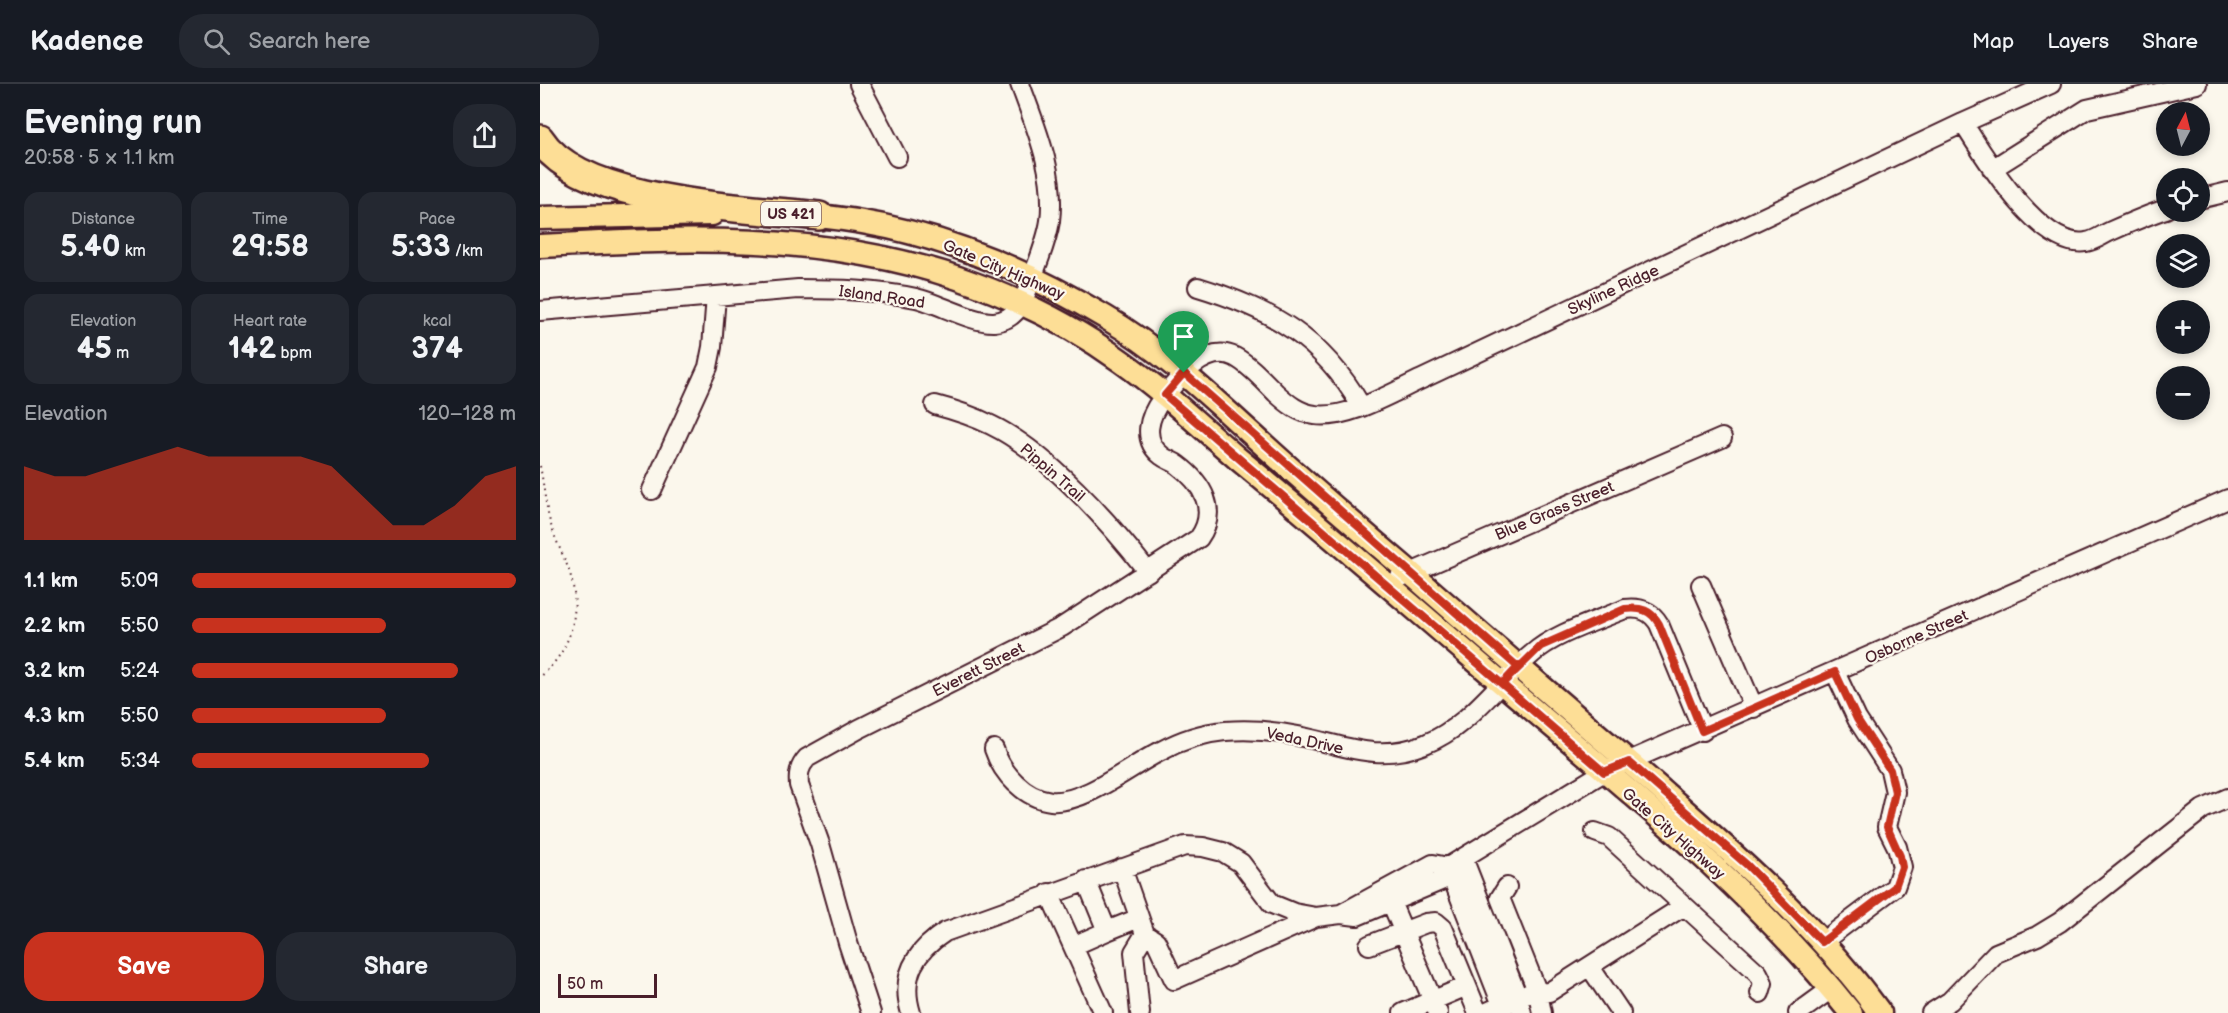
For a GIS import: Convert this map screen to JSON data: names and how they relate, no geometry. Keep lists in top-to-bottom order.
{
  "streets": {
    "main road": ["US 421", "Gate City Highway"],
    "street": [
      "Skyline Ridge",
      "Island Road",
      "Pippin Trail",
      "Blue Grass Street",
      "Osborne Street",
      "Everett Street",
      "Veda Drive"
    ]
  },
  "crossings": [
    ["Gate City Highway", "Skyline Ridge"],
    ["Gate City Highway", "Island Road"],
    ["Gate City Highway", "Blue Grass Street"],
    ["Gate City Highway", "Osborne Street"],
    ["Gate City Highway", "Everett Street"],
    ["Gate City Highway", "Veda Drive"],
    ["Skyline Ridge", "Everett Street"],
    ["Pippin Trail", "Everett Street"],
    ["Osborne Street", "Veda Drive"]
  ],
  "scale_bar": "50 m",
  "north": "top",
  "page": {
    "header": "Kadence",
    "search": "Search here",
    "nav": ["Map", "Layers", "Share"],
    "heading": ["Evening run", "20:58 · 5 × 1.1 km"],
    "map_buttons": ["+", "−"],
    "stats": [
      ["Distance", "5.40 km"],
      ["Time", "29:58"],
      ["Pace", "5:33 /km"],
      ["Elevation", "45 m"],
      ["Heart rate", "142 bpm"],
      ["kcal", "374"]
    ],
    "chart": ["Elevation", "120–128 m"],
    "list": [
      {
        "name": "1.1 km",
        "note": "5:09"
      },
      {
        "name": "2.2 km",
        "note": "5:50"
      },
      {
        "name": "3.2 km",
        "note": "5:24"
      },
      {
        "name": "4.3 km",
        "note": "5:50"
      },
      {
        "name": "5.4 km",
        "note": "5:34"
      }
    ],
    "buttons": ["Save", "Share"],
    "scale": "50 m"
  }
}
